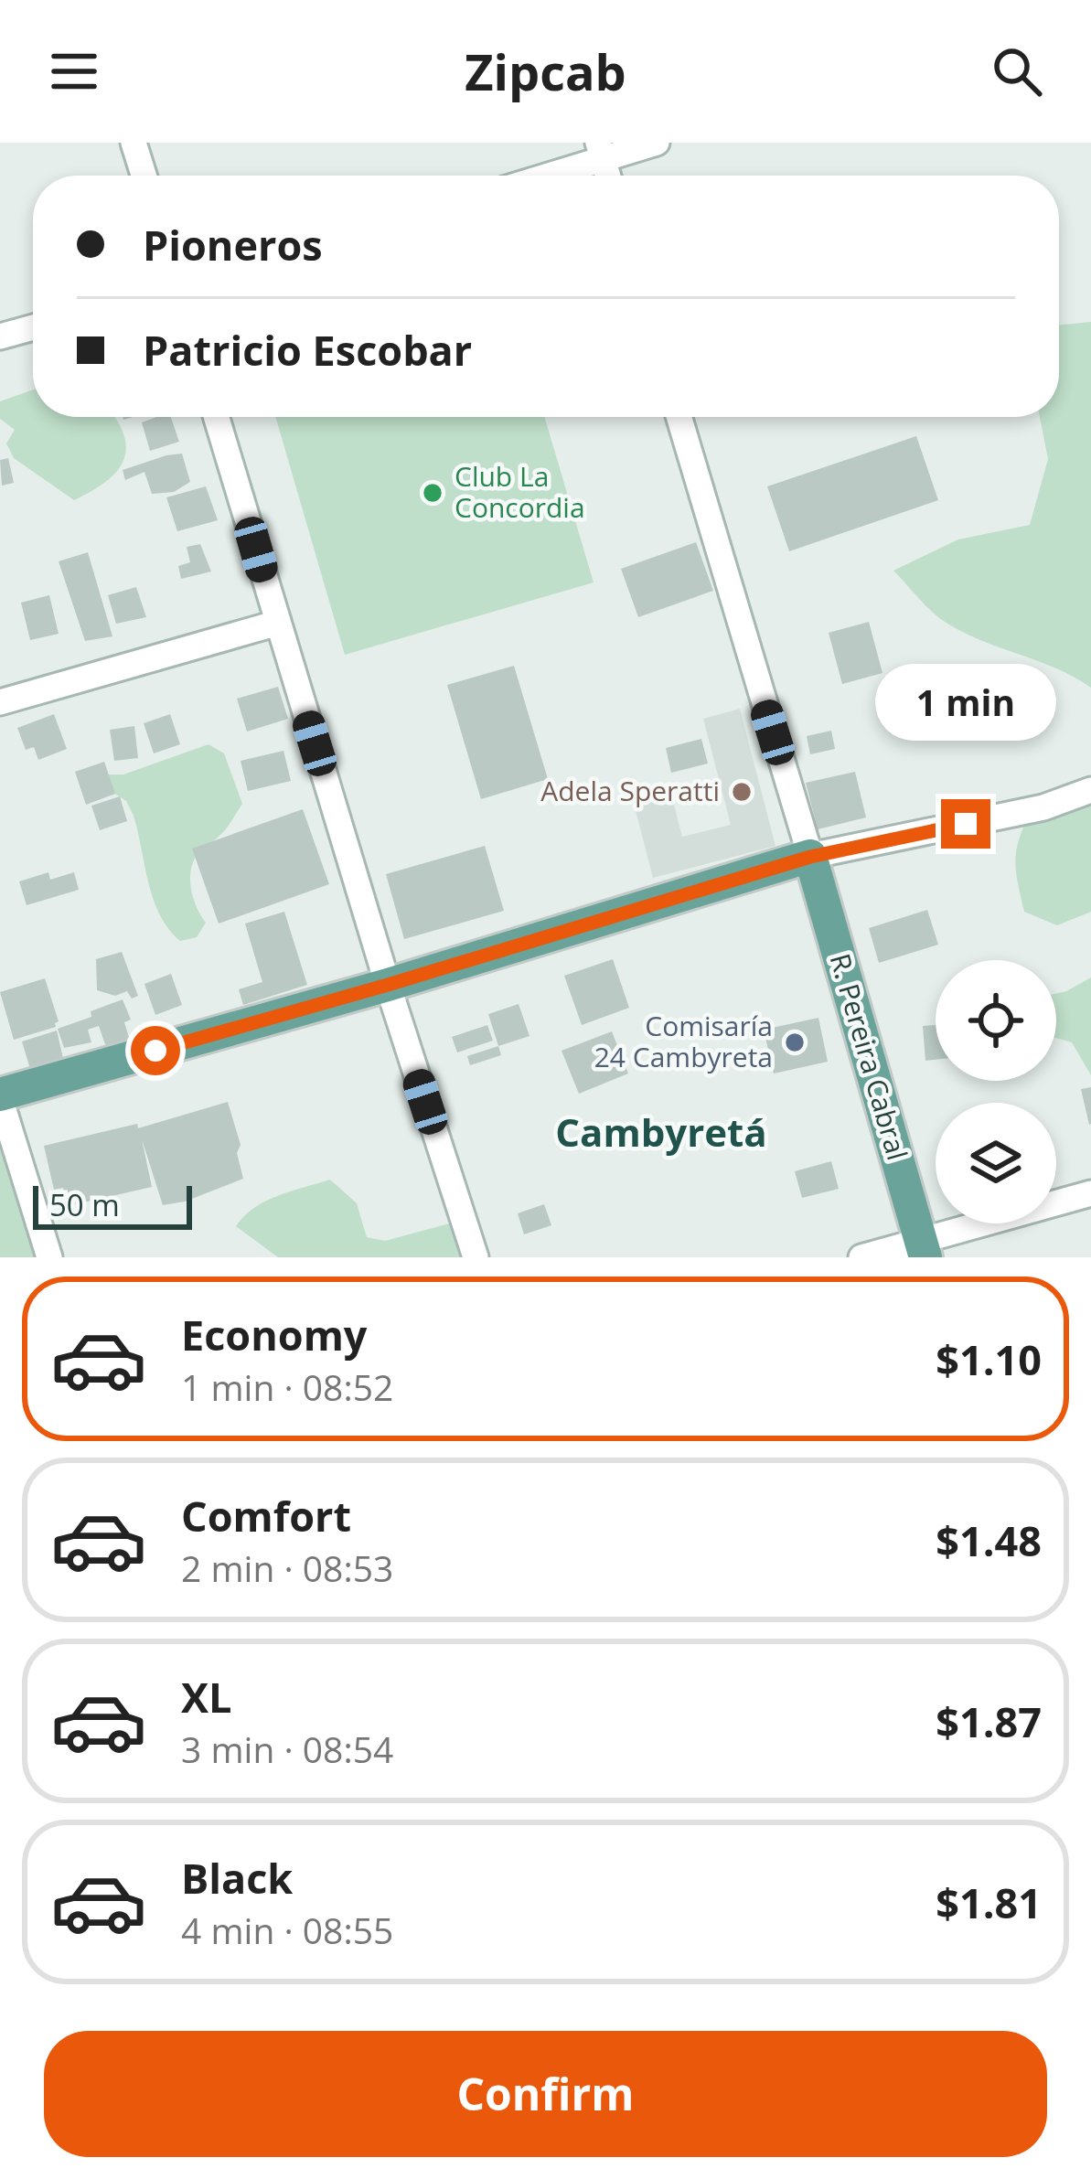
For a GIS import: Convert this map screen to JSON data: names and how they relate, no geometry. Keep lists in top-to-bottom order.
{
  "streets": {
    "main road": ["R. Pereira Cabral"]
  },
  "districts": ["Cambyretá"],
  "places": ["Club La Concordia", "Adela Speratti", "Comisaría 24 Cambyreta"],
  "scale_bar": "50 m",
  "page": {
    "header": "Zipcab",
    "banner": ["Pioneros", "Patricio Escobar"],
    "bubble": "1 min",
    "scale": "50 m",
    "list": [
      {
        "name": "Economy",
        "note": "1 min · 08:52",
        "value": "$1.10"
      },
      {
        "name": "Comfort",
        "note": "2 min · 08:53",
        "value": "$1.48"
      },
      {
        "name": "XL",
        "note": "3 min · 08:54",
        "value": "$1.87"
      },
      {
        "name": "Black",
        "note": "4 min · 08:55",
        "value": "$1.81"
      }
    ],
    "buttons": "Confirm"
  }
}
